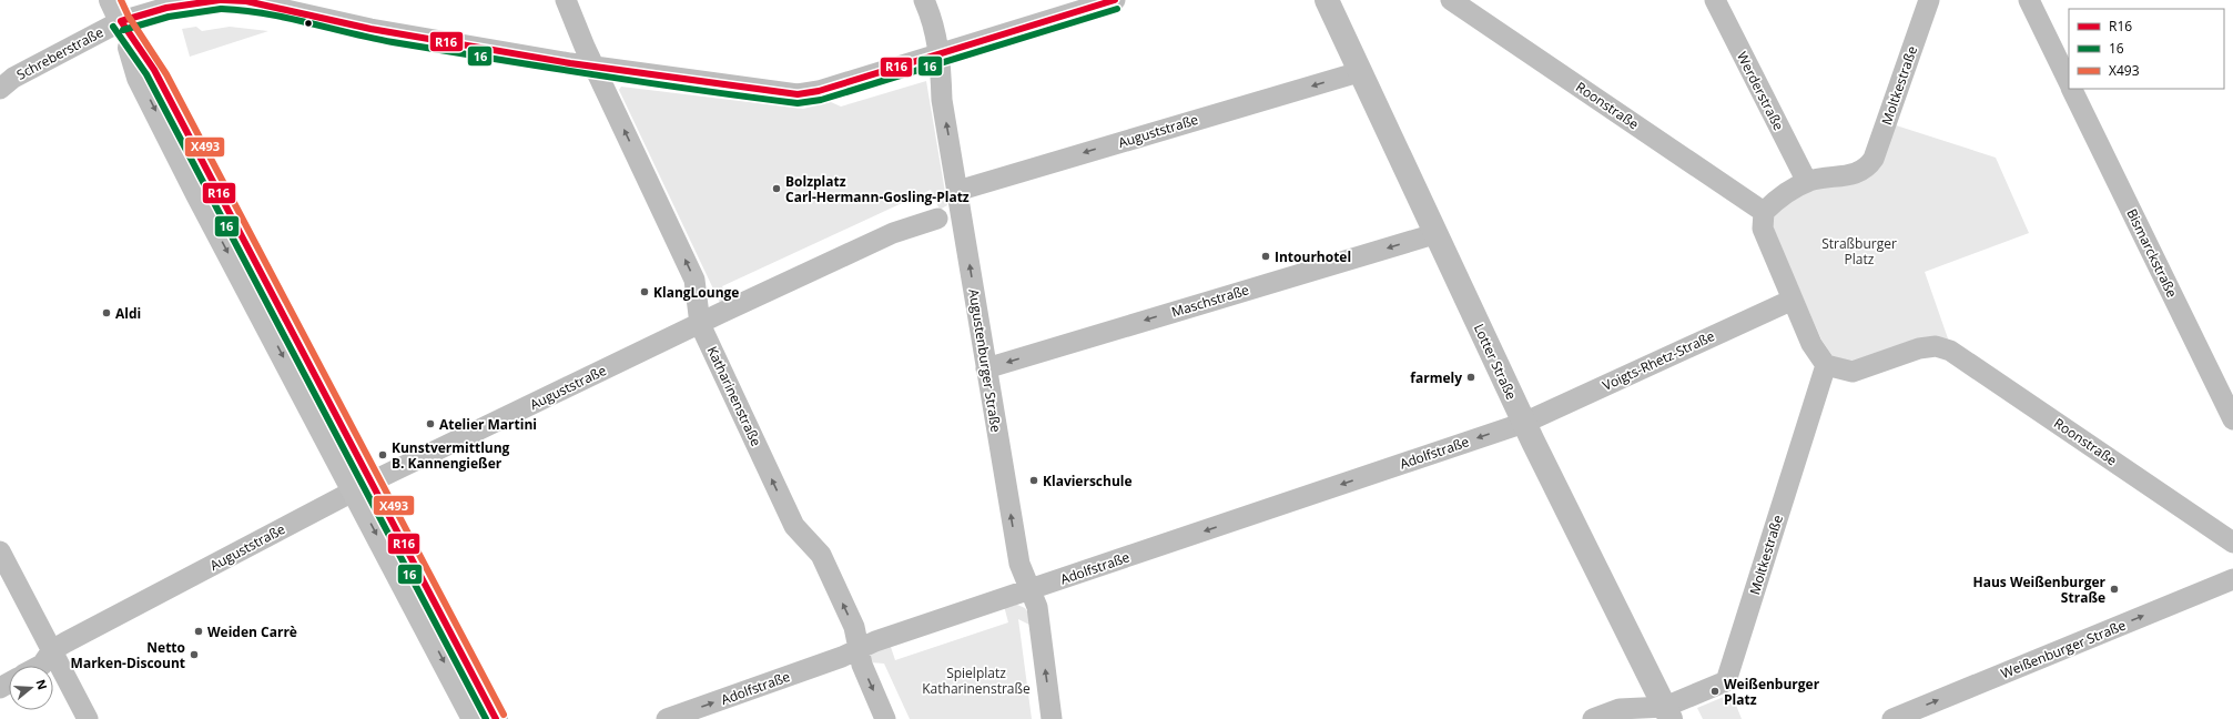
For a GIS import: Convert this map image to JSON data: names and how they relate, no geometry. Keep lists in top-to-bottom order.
{
  "streets": {
    "street": [
      "Schreberstraße",
      "Moltkestraße",
      "Werderstraße",
      "Roonstraße",
      "Auguststraße",
      "Bismarckstraße",
      "Maschstraße",
      "Augustenburger Straße",
      "Voigts-Rhetz-Straße",
      "Lotter Straße",
      "Katharinenstraße",
      "Adolfstraße",
      "Weißenburger Straße"
    ]
  },
  "crossings": [
    ["Schreberstraße", "Augustenburger Straße"],
    ["Schreberstraße", "Katharinenstraße"],
    ["Moltkestraße", "Werderstraße"],
    ["Moltkestraße", "Roonstraße"],
    ["Moltkestraße", "Lotter Straße"],
    ["Auguststraße", "Augustenburger Straße"],
    ["Auguststraße", "Lotter Straße"],
    ["Auguststraße", "Katharinenstraße"],
    ["Maschstraße", "Augustenburger Straße"],
    ["Maschstraße", "Lotter Straße"],
    ["Augustenburger Straße", "Adolfstraße"],
    ["Voigts-Rhetz-Straße", "Lotter Straße"],
    ["Voigts-Rhetz-Straße", "Adolfstraße"],
    ["Lotter Straße", "Adolfstraße"],
    ["Katharinenstraße", "Adolfstraße"]
  ],
  "one_way": ["Maschstraße", "Augustenburger Straße", "Weißenburger Straße"],
  "parks": ["Straßburger Platz", "Spielplatz Katharinenstraße"],
  "places": [
    "Bolzplatz Carl-Hermann-Gosling-Platz",
    "Intourhotel",
    "KlangLounge",
    "Aldi",
    "farmely",
    "Atelier Martini",
    "Kunstvermittlung B. Kannengießer",
    "Klavierschule",
    "Haus Weißenburger Straße",
    "Weiden Carrè",
    "Netto Marken-Discount",
    "Weißenburger Platz"
  ],
  "lines": ["transit line R16", "transit line X493", "transit line 16"],
  "legend": ["R16", "16", "X493"],
  "north": "right"
}
